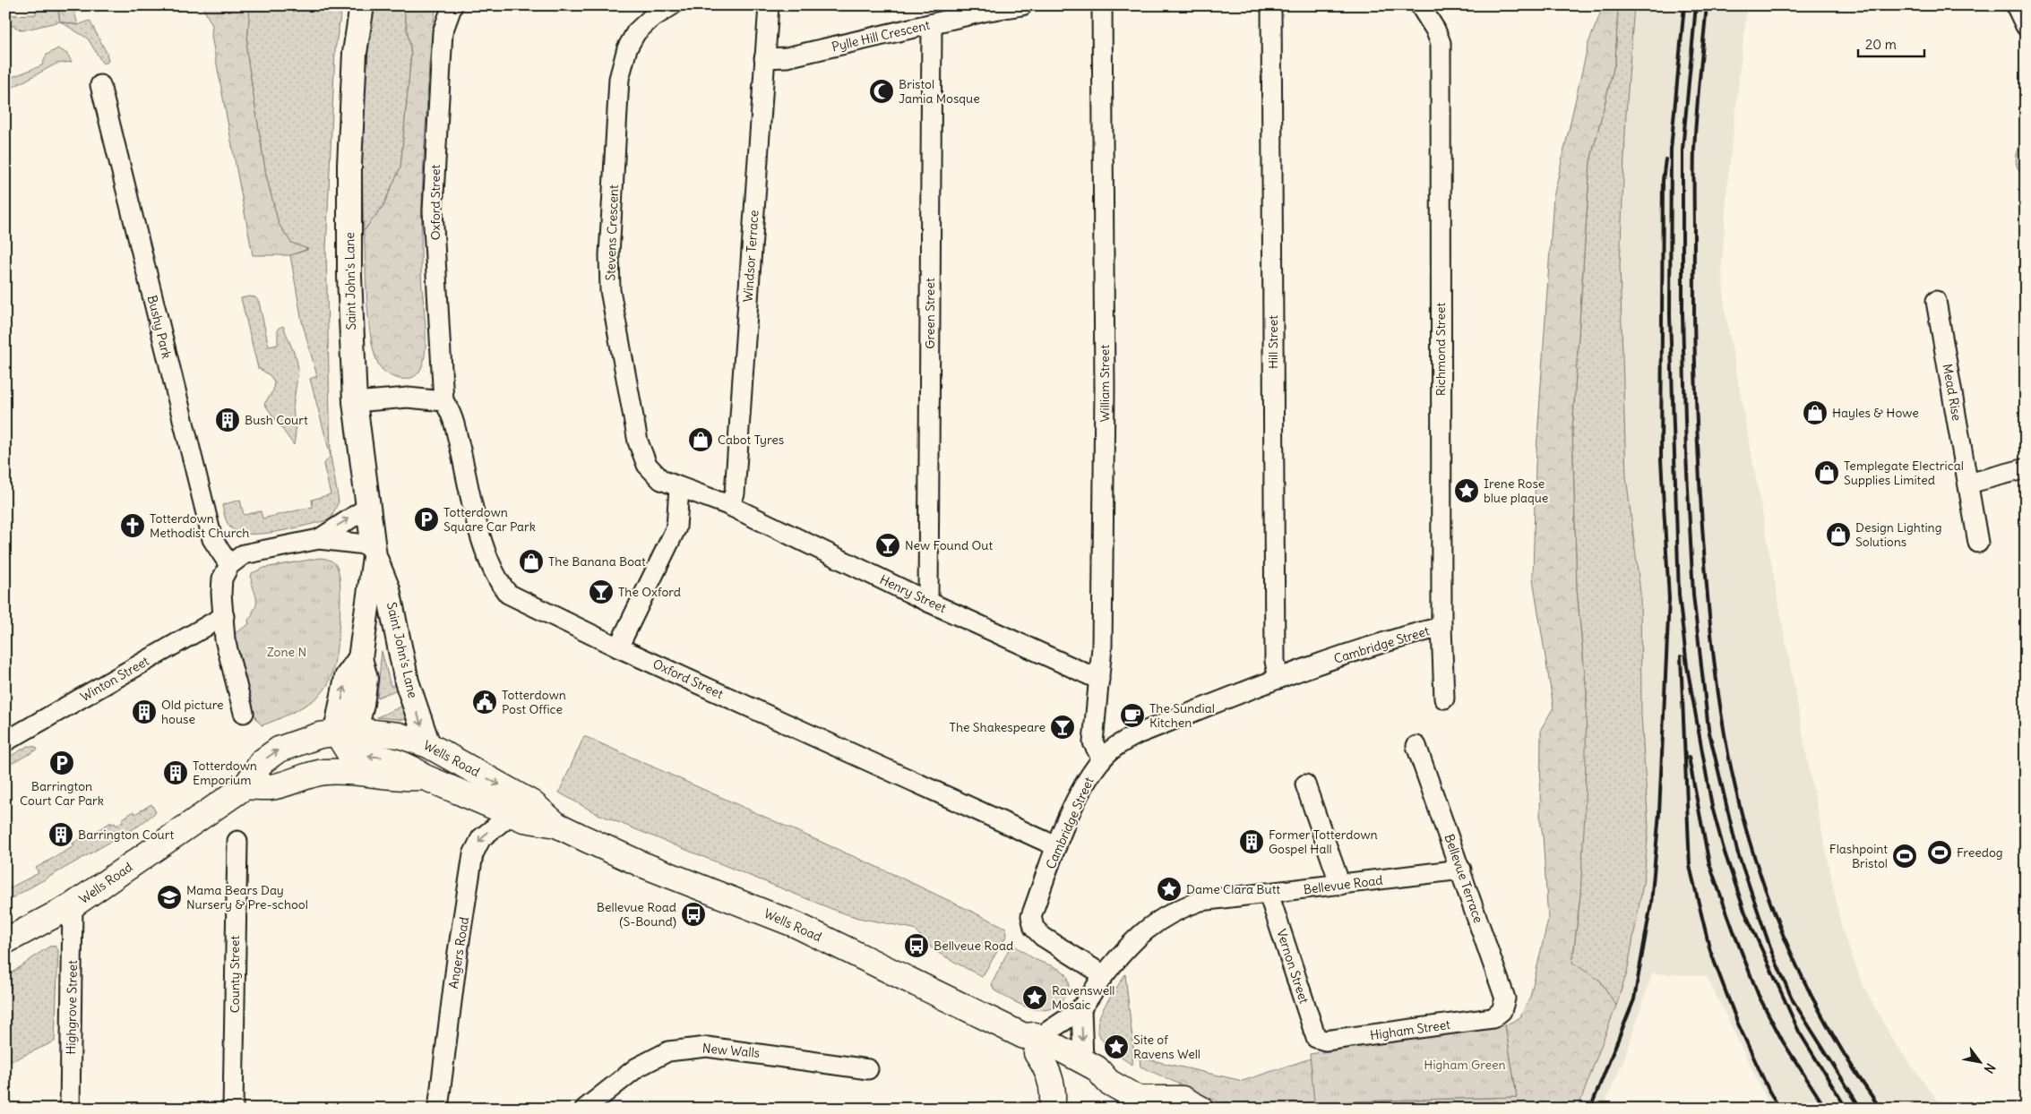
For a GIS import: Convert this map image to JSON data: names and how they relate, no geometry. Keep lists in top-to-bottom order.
{
  "streets": {
    "highway": ["Wells Road"],
    "street": [
      "Pylle Hill Crescent",
      "Oxford Street",
      "Stevens Crescent",
      "Windsor Terrace",
      "Saint John's Lane",
      "Green Street",
      "Bushy Park",
      "Hill Street",
      "Richmond Street",
      "William Street",
      "Mead Rise",
      "Henry Street",
      "Cambridge Street",
      "Winton Street",
      "Bellevue Terrace",
      "Bellevue Road",
      "Angers Road",
      "Vernon Street",
      "County Street",
      "Highgrove Street",
      "Higham Street",
      "New Walls"
    ]
  },
  "crossings": [
    ["Pylle Hill Crescent", "Windsor Terrace"],
    ["Pylle Hill Crescent", "Green Street"],
    ["Oxford Street", "Cambridge Street"],
    ["Stevens Crescent", "Windsor Terrace"],
    ["Stevens Crescent", "Henry Street"],
    ["Windsor Terrace", "Henry Street"],
    ["Saint John's Lane", "Wells Road"],
    ["Green Street", "Henry Street"],
    ["Hill Street", "Cambridge Street"],
    ["Richmond Street", "Cambridge Street"],
    ["William Street", "Henry Street"],
    ["William Street", "Cambridge Street"],
    ["Cambridge Street", "Bellevue Road"],
    ["Wells Road", "Bellevue Road"],
    ["Wells Road", "Angers Road"],
    ["Wells Road", "Highgrove Street"],
    ["Bellevue Terrace", "Bellevue Road"],
    ["Bellevue Terrace", "Higham Street"],
    ["Bellevue Road", "Vernon Street"],
    ["Vernon Street", "Higham Street"]
  ],
  "one_way": ["Angers Road"],
  "parks": ["Zone N", "Higham Green"],
  "places": {
    "mosque": ["Bristol Jamia Mosque"],
    "shop": [
      "Hayles & Howe",
      "Cabot Tyres",
      "Templegate Electrical Supplies Limited",
      "Design Lighting Solutions",
      "The Banana Boat"
    ],
    "building": [
      "Bush Court",
      "Old picture house",
      "Totterdown Emporium",
      "Barrington Court",
      "Former Totterdown Gospel Hall"
    ],
    "place": [
      "Irene Rose blue plaque",
      "Dame Clara Butt",
      "Ravenswell Mosaic",
      "Site of Ravens Well"
    ],
    "parking": ["Totterdown Square Car Park", "Barrington Court Car Park"],
    "church": ["Totterdown Methodist Church"],
    "bar": ["New Found Out", "The Oxford", "The Shakespeare"],
    "public building": ["Totterdown Post Office"],
    "cafe": ["The Sundial Kitchen"],
    "sports": ["Freedog", "Flashpoint Bristol"],
    "school or university": ["Mama Bears Day Nursery & Pre-school"],
    "bus stop": ["Bellevue Road (S-Bound)", "Bellveue Road"]
  },
  "scale_bar": "20 m",
  "north": "bottom right"
}
